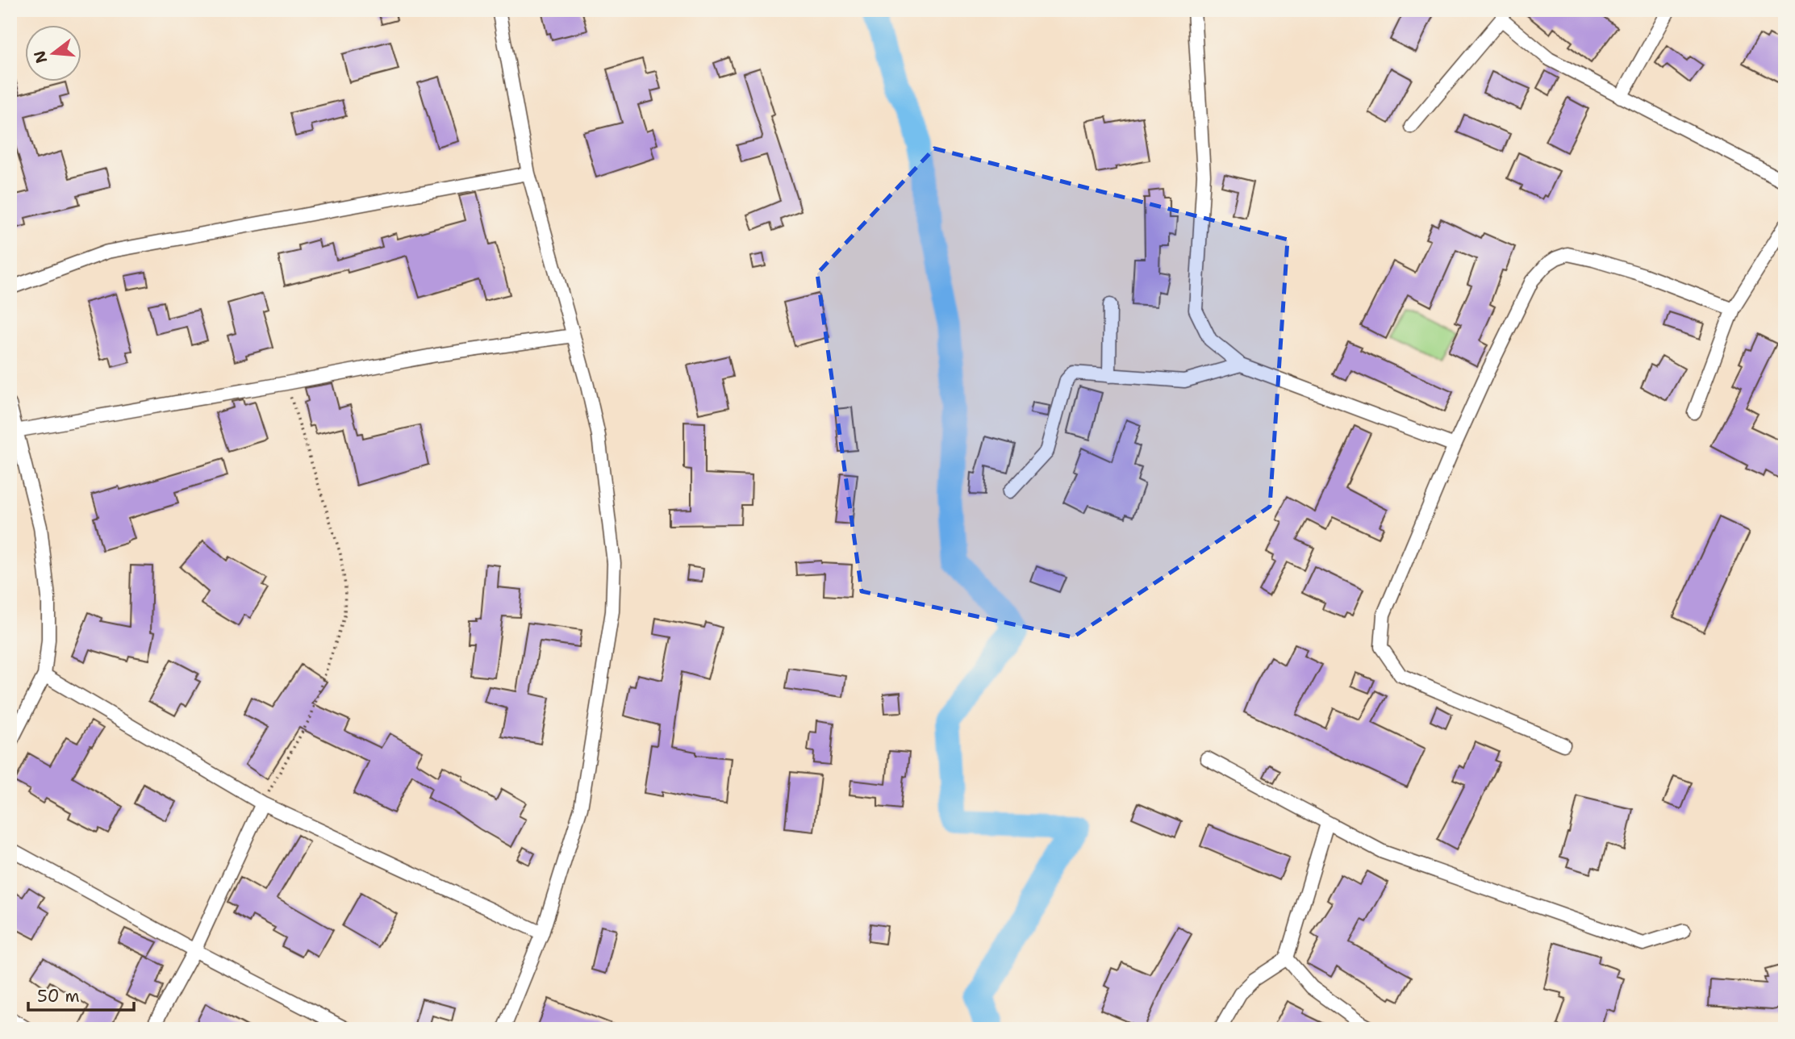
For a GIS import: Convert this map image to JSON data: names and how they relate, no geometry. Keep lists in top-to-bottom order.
{
  "scale_bar": "50 m",
  "north": "left"
}
